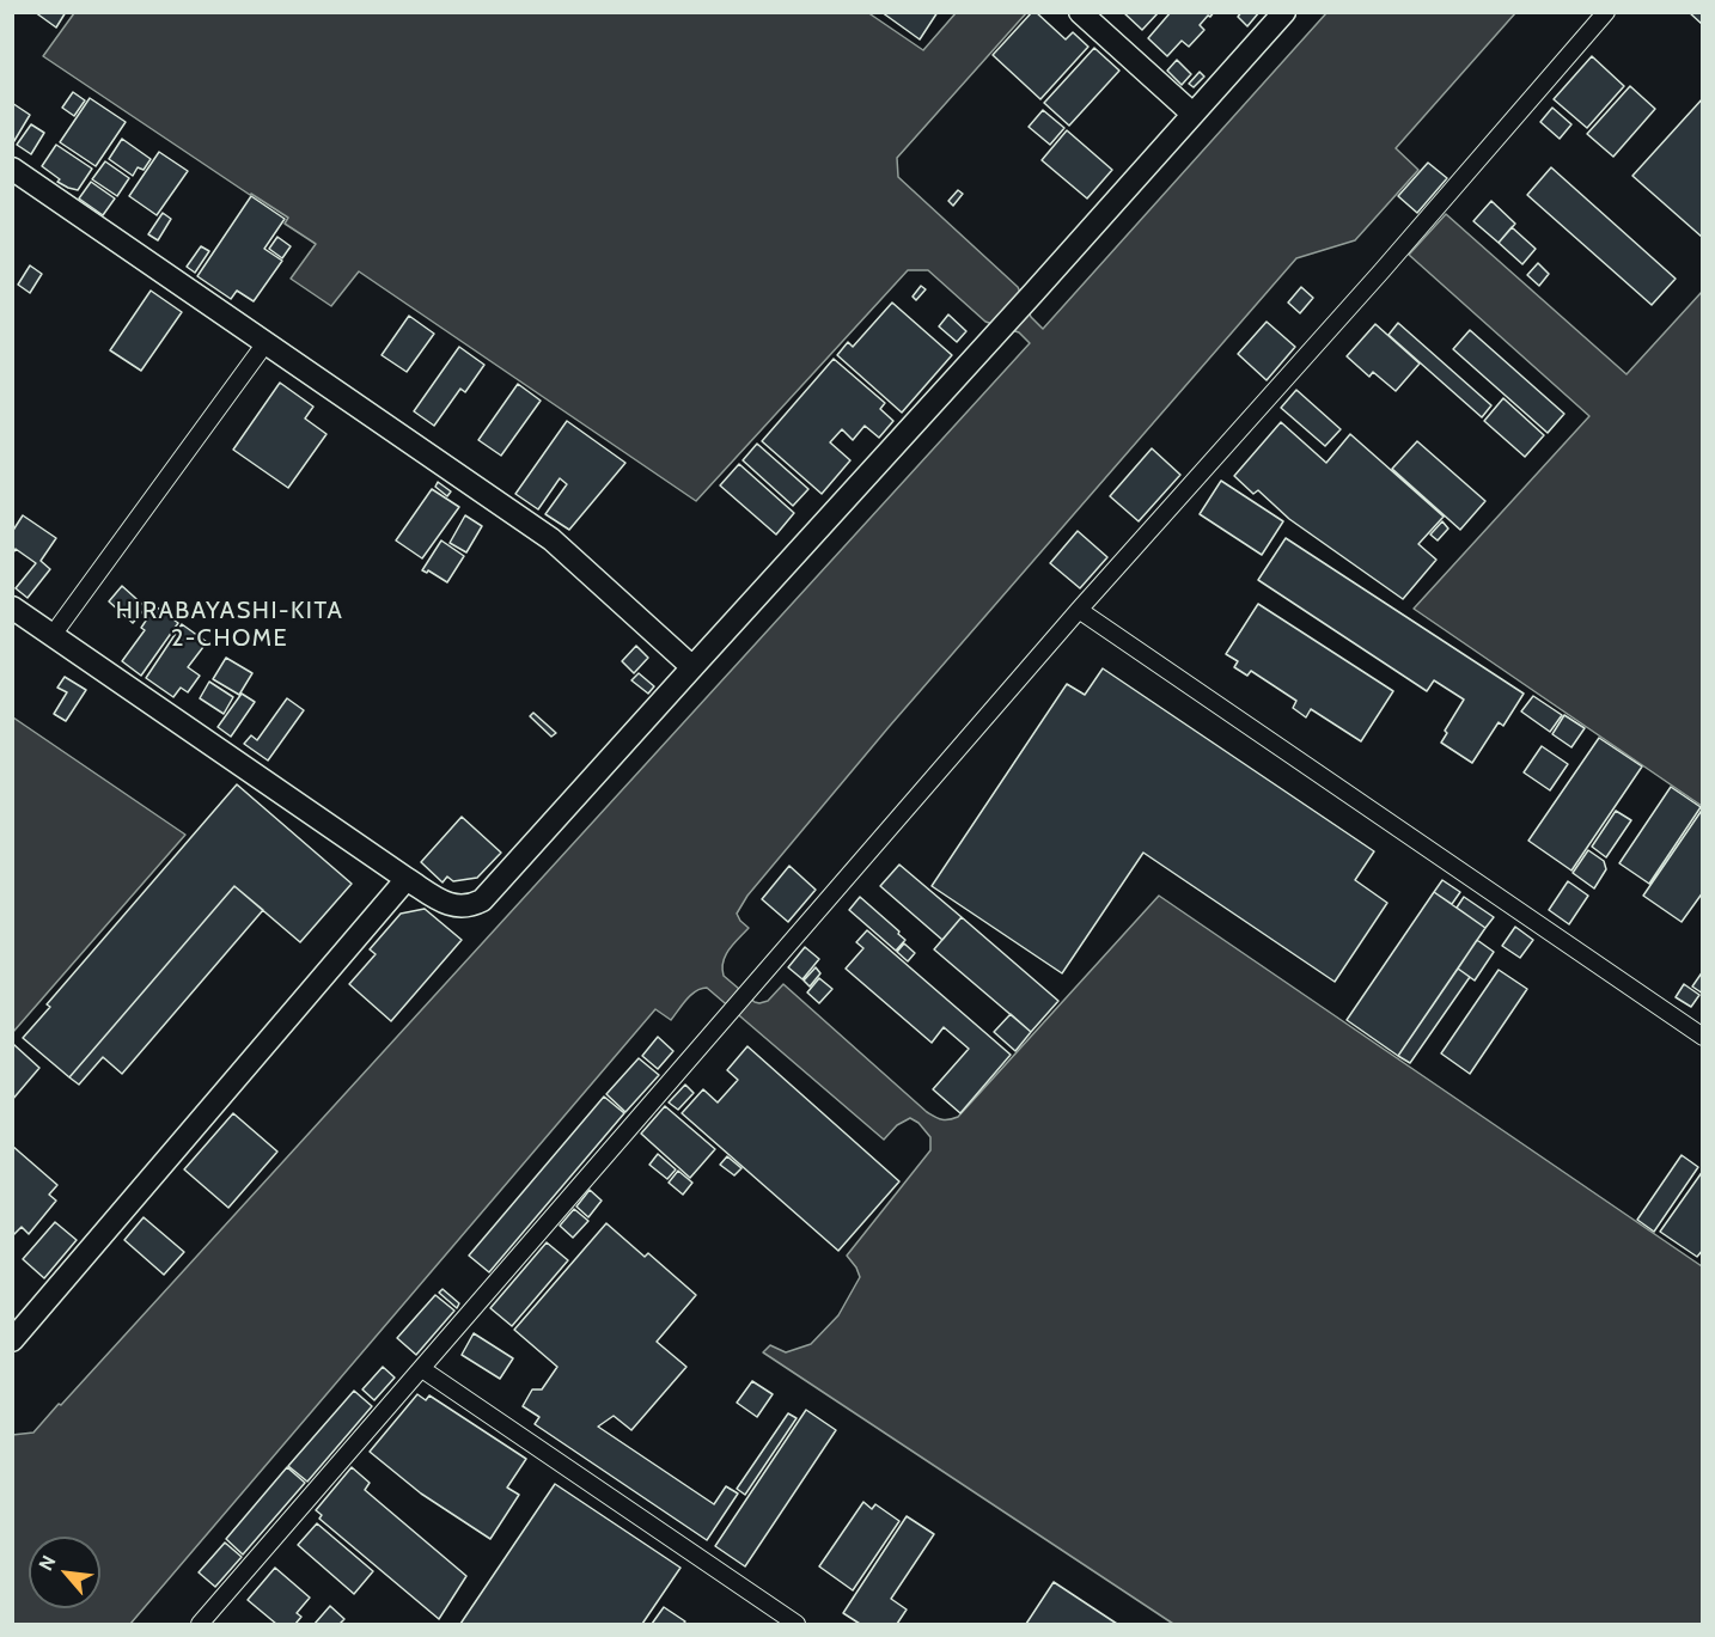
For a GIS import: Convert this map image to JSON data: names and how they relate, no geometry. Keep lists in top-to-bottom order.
{
  "districts": ["HIRABAYASHI-KITA 2-CHOME"],
  "north": "top left"
}
